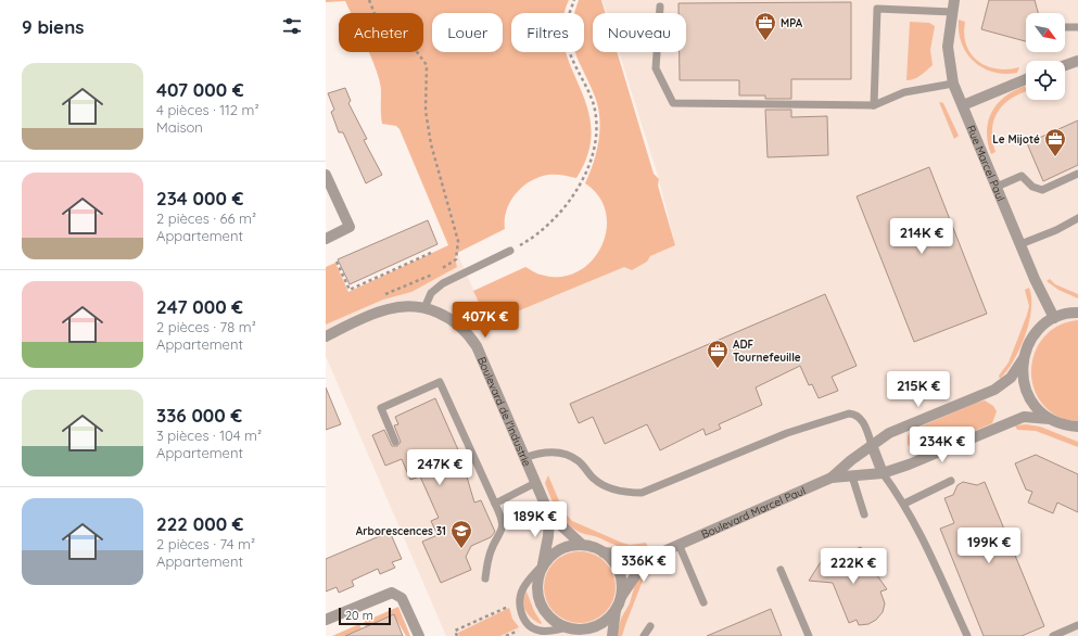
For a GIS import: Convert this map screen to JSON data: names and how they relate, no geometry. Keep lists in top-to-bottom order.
{
  "streets": {
    "street": ["Rue Marcel Paul", "Boulevard de l'Industrie", "Boulevard Marcel Paul"]
  },
  "crossings": [
    ["Boulevard de l'Industrie", "Boulevard Marcel Paul"]
  ],
  "places": {
    "office": ["MPA", "Le Mijoté", "ADF Tournefeuille"],
    "school or university": ["Arborescences 31"]
  },
  "scale_bar": "20 m",
  "north": "bottom right",
  "page": {
    "heading": "9 biens",
    "chip": [
      "Acheter",
      "Louer",
      "Filtres",
      "Nouveau"
    ],
    "list": [
      {
        "name": "407 000 €",
        "note": "4 pièces · 112 m² · Maison"
      },
      {
        "name": "234 000 €",
        "note": "2 pièces · 66 m² · Appartement"
      },
      {
        "name": "247 000 €",
        "note": "2 pièces · 78 m² · Appartement"
      },
      {
        "name": "336 000 €",
        "note": "3 pièces · 104 m² · Appartement"
      },
      {
        "name": "222 000 €",
        "note": "2 pièces · 74 m² · Appartement"
      }
    ],
    "price": [
      "214K €",
      "407K €",
      "215K €",
      "234K €",
      "247K €",
      "189K €",
      "199K €",
      "336K €",
      "222K €"
    ],
    "scale": "20 m"
  }
}
